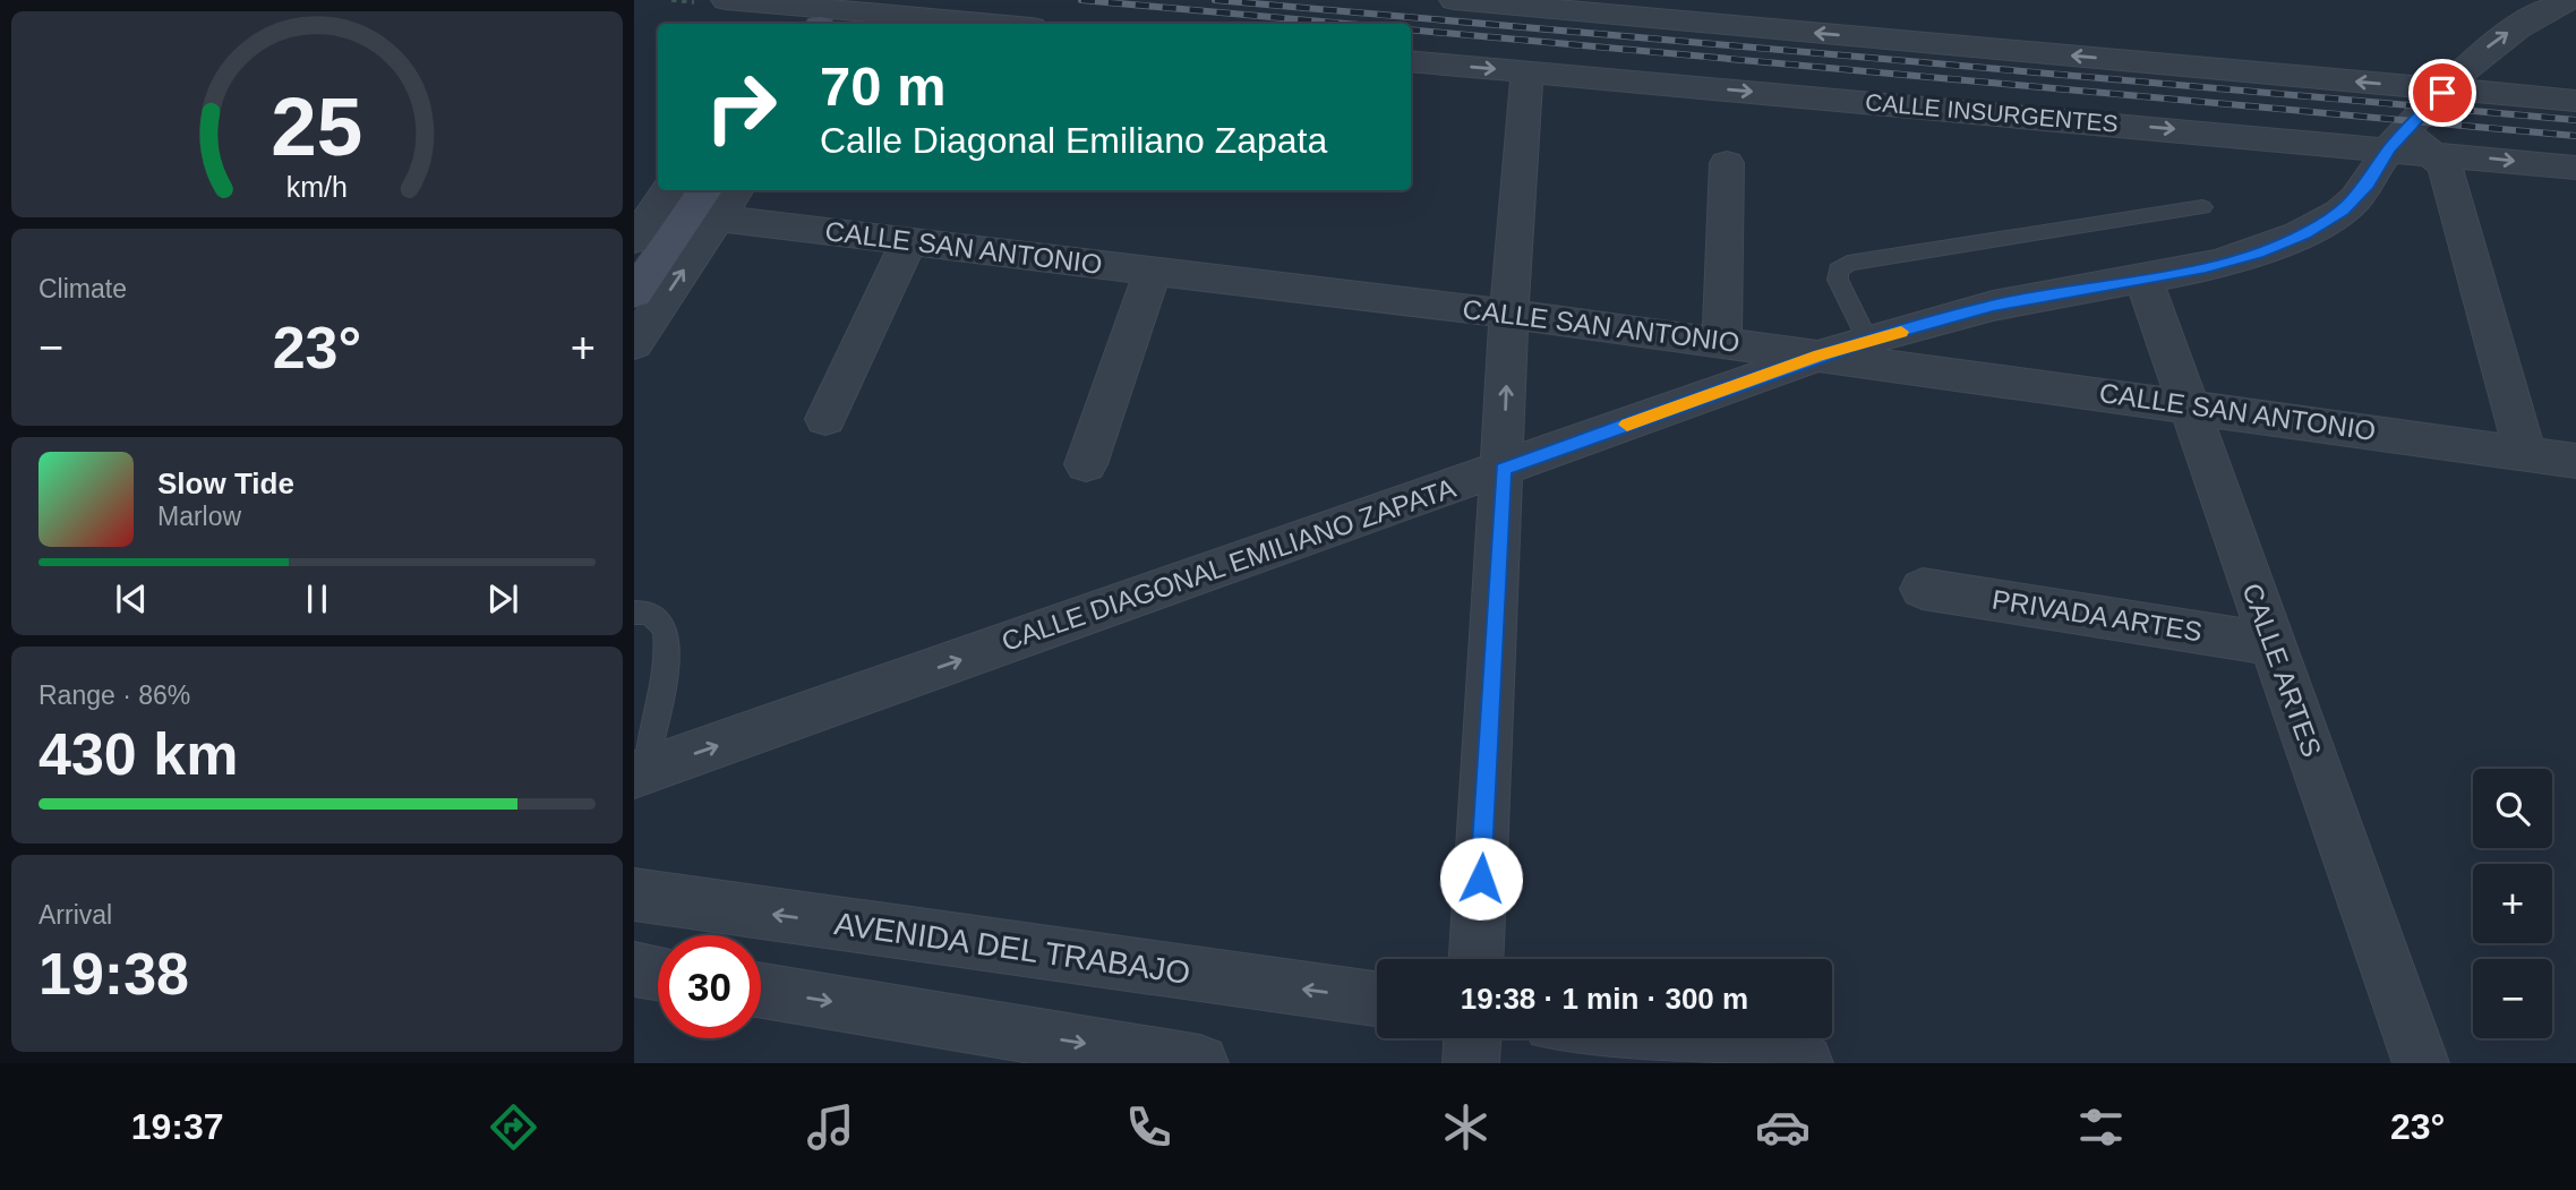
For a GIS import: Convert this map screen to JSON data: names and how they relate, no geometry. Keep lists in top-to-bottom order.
{
  "streets": {
    "street": [
      "CALLE INSURGENTES",
      "CALLE SAN ANTONIO",
      "CALLE DIAGONAL EMILIANO ZAPATA",
      "PRIVADA ARTES",
      "CALLE ARTES",
      "AVENIDA DEL TRABAJO"
    ]
  },
  "crossings": [
    ["CALLE INSURGENTES", "CALLE DIAGONAL EMILIANO ZAPATA"],
    ["CALLE SAN ANTONIO", "CALLE DIAGONAL EMILIANO ZAPATA"],
    ["CALLE SAN ANTONIO", "CALLE ARTES"],
    ["CALLE DIAGONAL EMILIANO ZAPATA", "CALLE ARTES"],
    ["PRIVADA ARTES", "CALLE ARTES"]
  ],
  "one_way": ["CALLE DIAGONAL EMILIANO ZAPATA"],
  "page": {
    "turn": ["70 m", "Calle Diagonal Emiliano Zapata"],
    "tile": [
      "Climate",
      ["Range · 86%", "430 km"],
      ["Arrival", "19:38"]
    ],
    "heat": ["−", "23°", "+"],
    "song": ["Slow Tide", "Marlow"],
    "map_buttons": ["+", "−"],
    "limit": "30",
    "trip": "19:38 · 1 min · 300 m",
    "tabs": ["19:37", "23°"],
    "gauge": ["25", "km/h"]
  }
}
